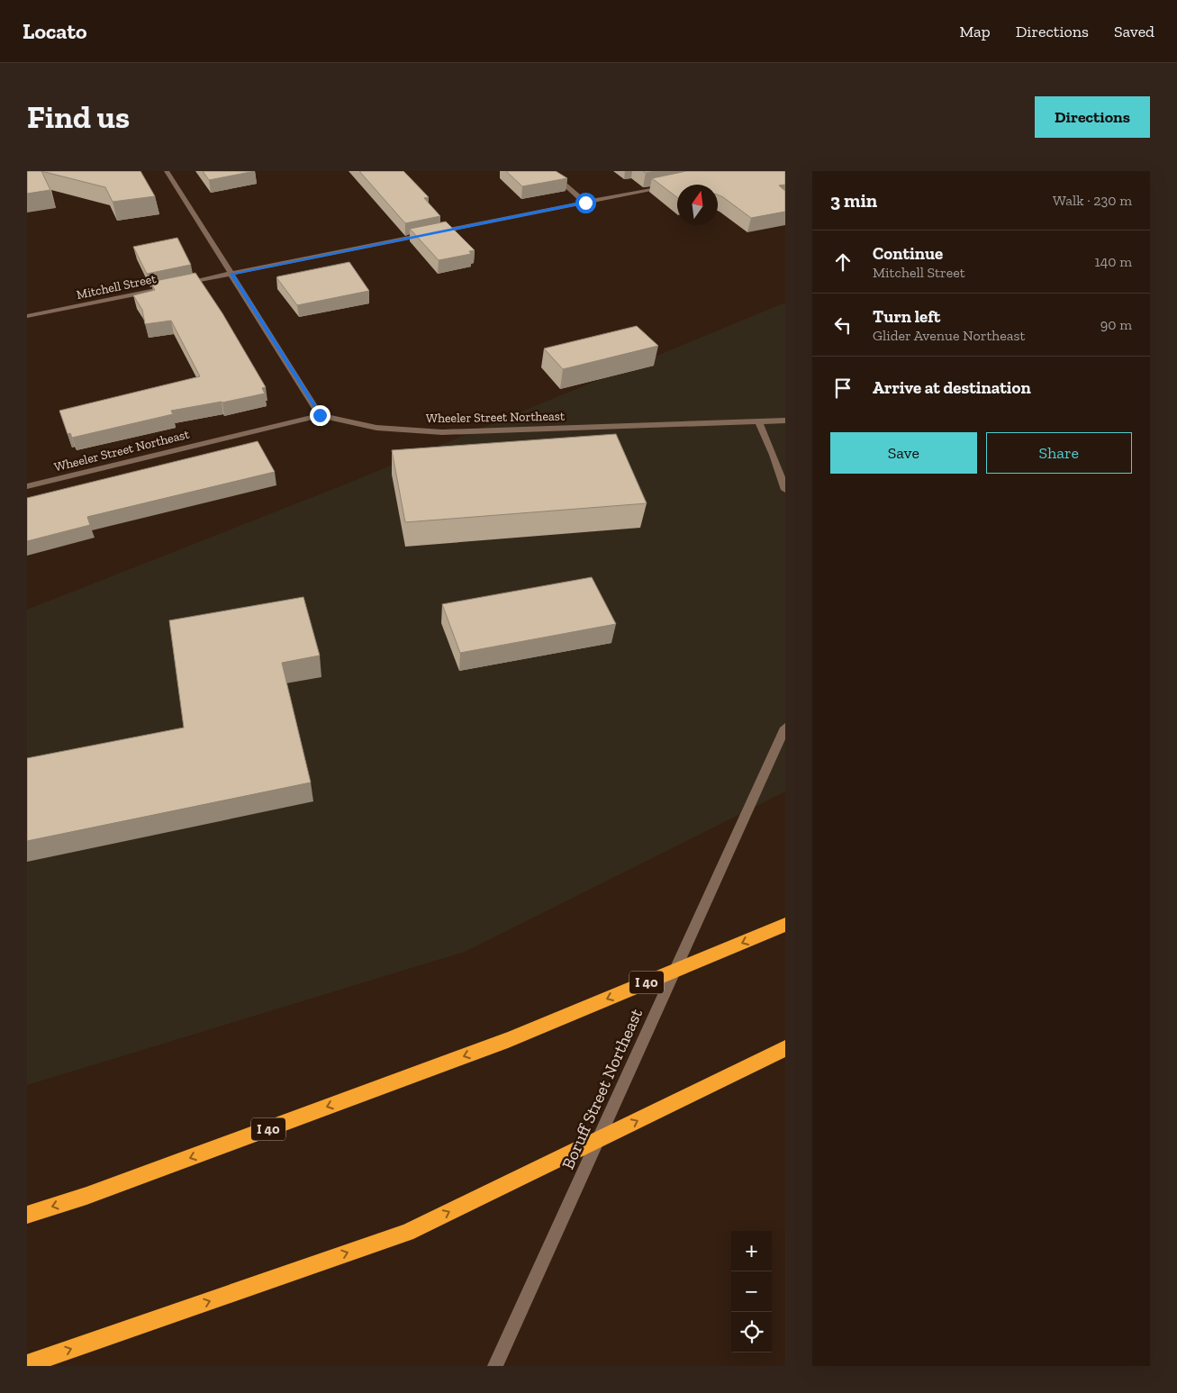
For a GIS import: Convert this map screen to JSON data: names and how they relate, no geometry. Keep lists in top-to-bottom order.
{
  "streets": {
    "highway": ["I 40"],
    "street": ["Mitchell Street", "Wheeler Street Northeast", "Boruff Street Northeast"]
  },
  "north": "top",
  "page": {
    "header": "Locato",
    "nav": ["Map", "Directions", "Saved"],
    "buttons": [
      "Directions",
      ["Save", "Share"]
    ],
    "title": "Find us",
    "heading": ["3 min", "Walk · 230 m"],
    "list": [
      ["Continue", "Mitchell Street", "140 m"],
      ["Turn left", "Glider Avenue Northeast", "90 m"],
      "Arrive at destination"
    ],
    "map_buttons": ["+", "−"]
  }
}
